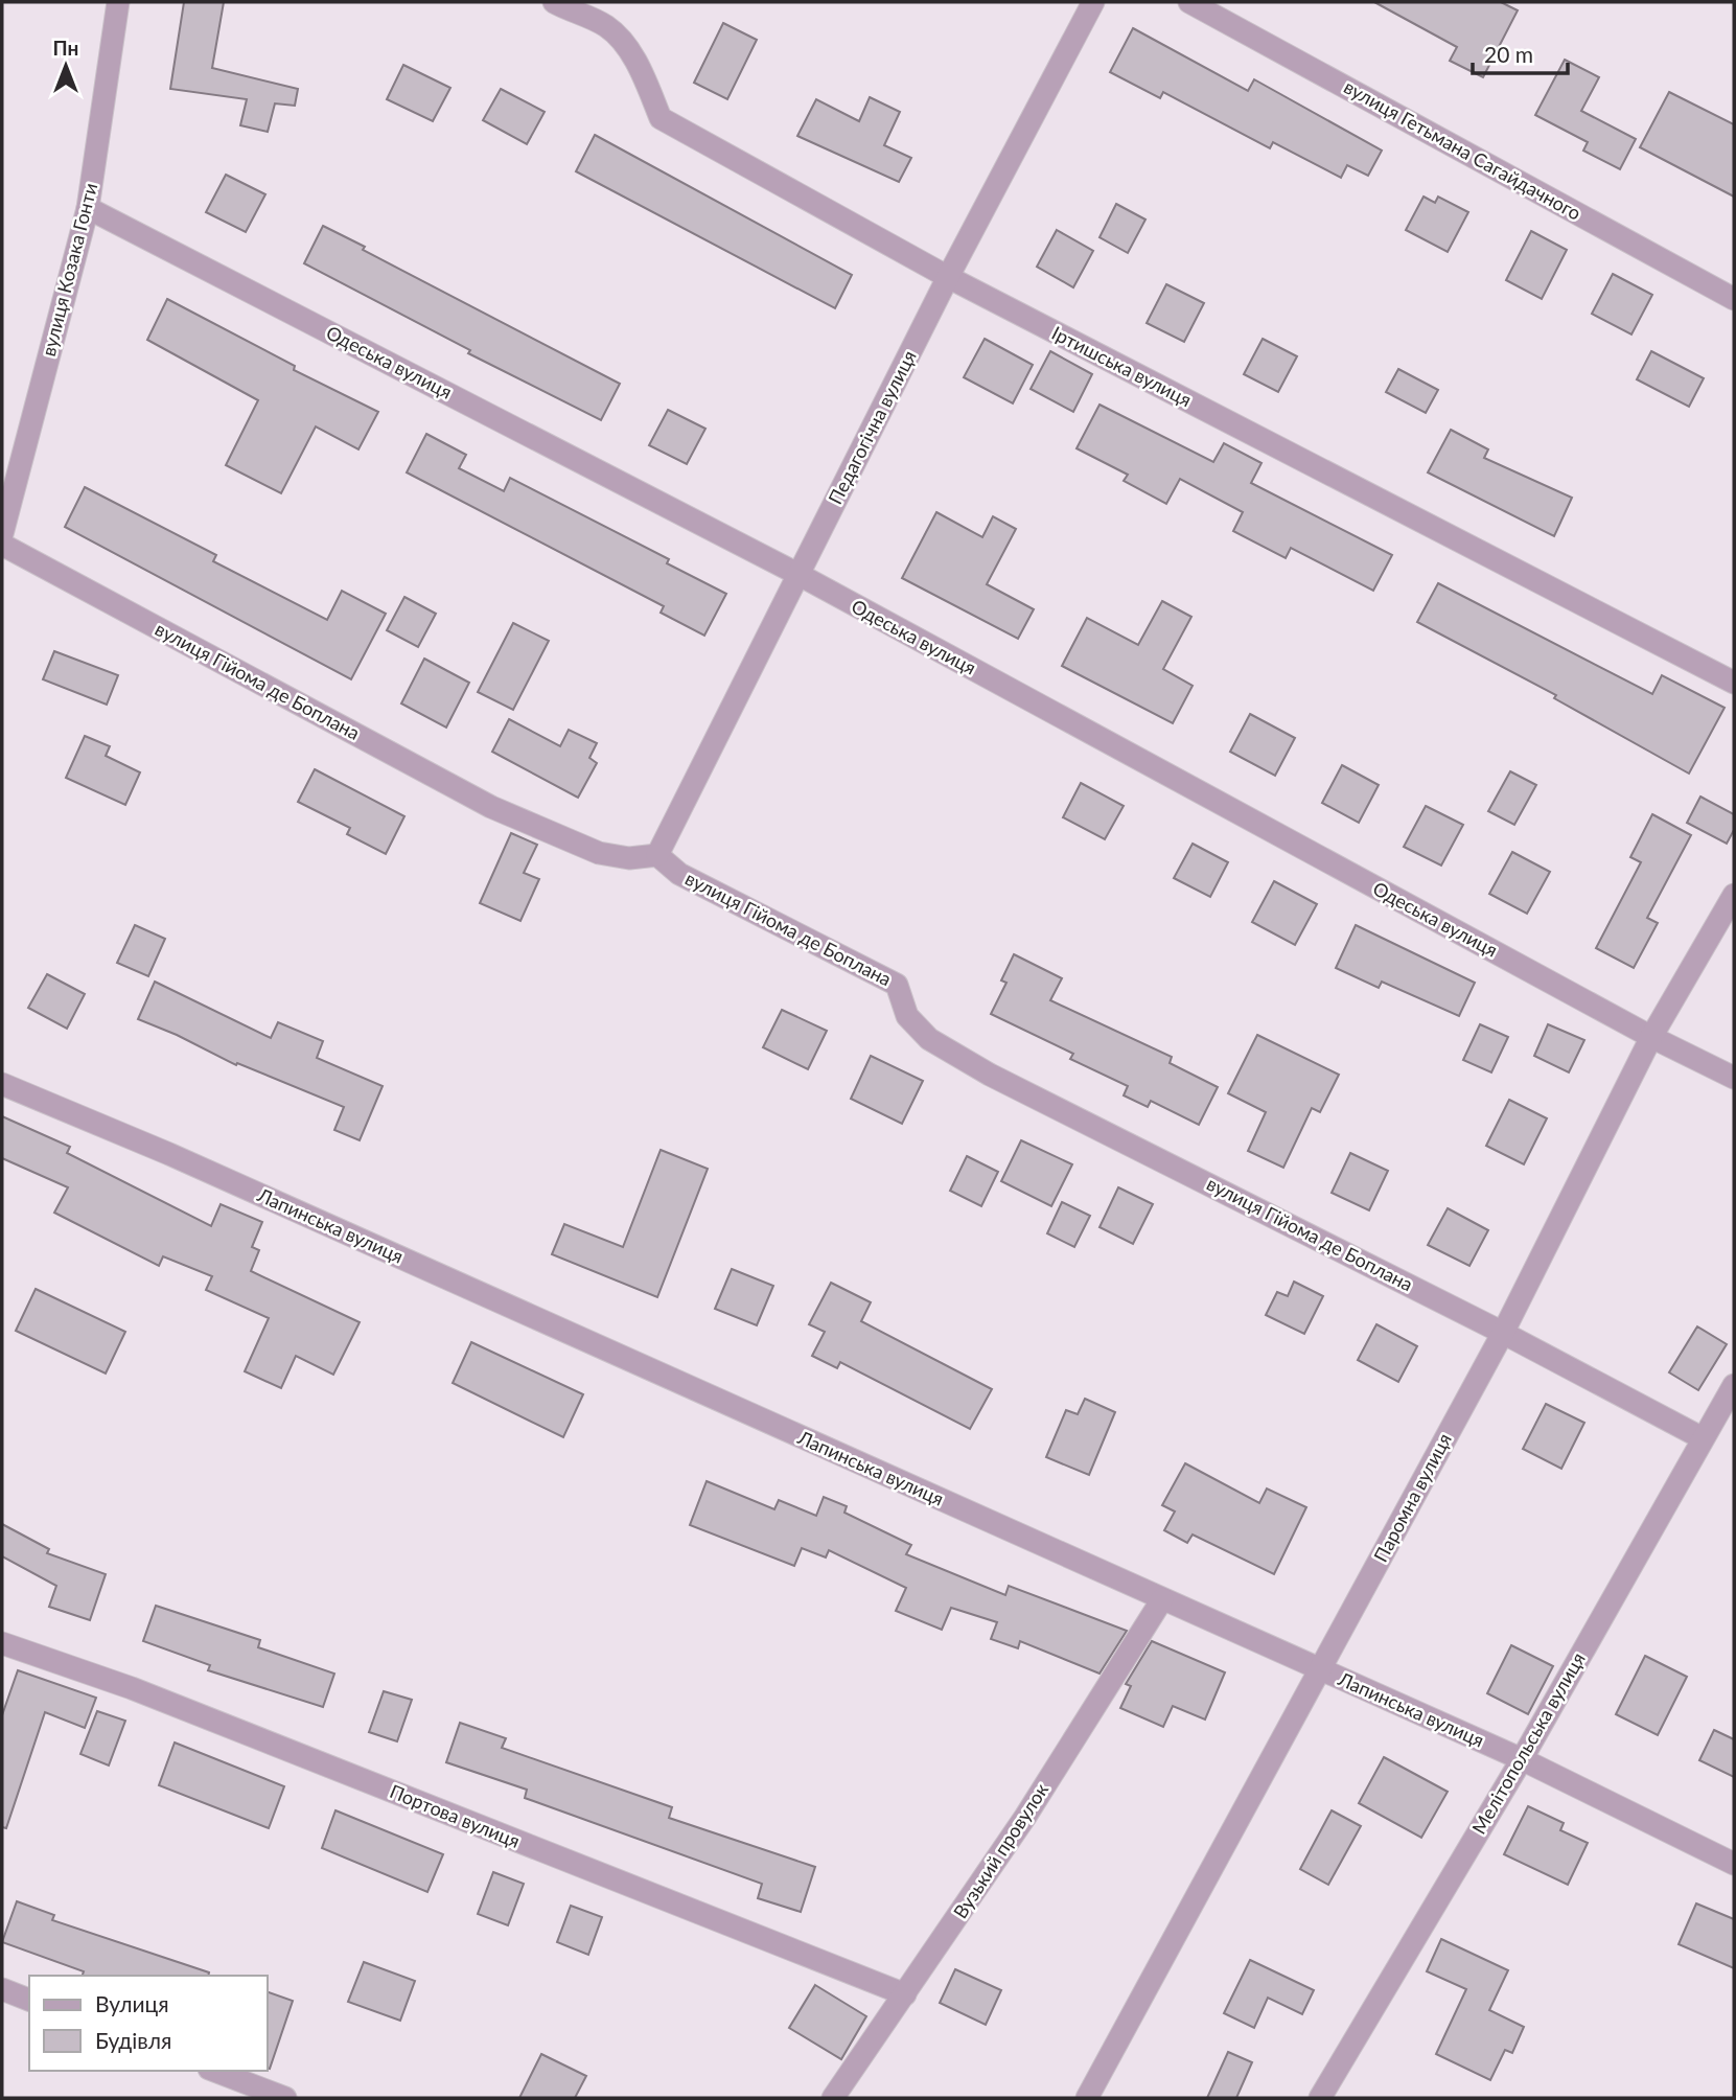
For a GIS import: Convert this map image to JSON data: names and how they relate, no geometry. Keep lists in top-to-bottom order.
{
  "streets": {
    "street": [
      "вулиця Гетьмана Сагайдачного",
      "вулиця Козака Гонти",
      "Одеська вулиця",
      "Іртишська вулиця",
      "Педагогічна вулиця",
      "вулиця Гійома де Боплана",
      "Лапинська вулиця",
      "Паромна вулиця",
      "Мелітопольська вулиця",
      "Портова вулиця",
      "Вузький провулок"
    ]
  },
  "crossings": [
    ["вулиця Козака Гонти", "Одеська вулиця"],
    ["Одеська вулиця", "Педагогічна вулиця"],
    ["Одеська вулиця", "Паромна вулиця"],
    ["Іртишська вулиця", "Педагогічна вулиця"],
    ["Педагогічна вулиця", "вулиця Гійома де Боплана"],
    ["вулиця Гійома де Боплана", "Паромна вулиця"],
    ["вулиця Гійома де Боплана", "Мелітопольська вулиця"],
    ["Лапинська вулиця", "Паромна вулиця"],
    ["Лапинська вулиця", "Мелітопольська вулиця"],
    ["Лапинська вулиця", "Вузький провулок"],
    ["Портова вулиця", "Вузький провулок"]
  ],
  "legend": ["Вулиця", "Будівля"],
  "scale_bar": "20 m",
  "north": "top"
}
